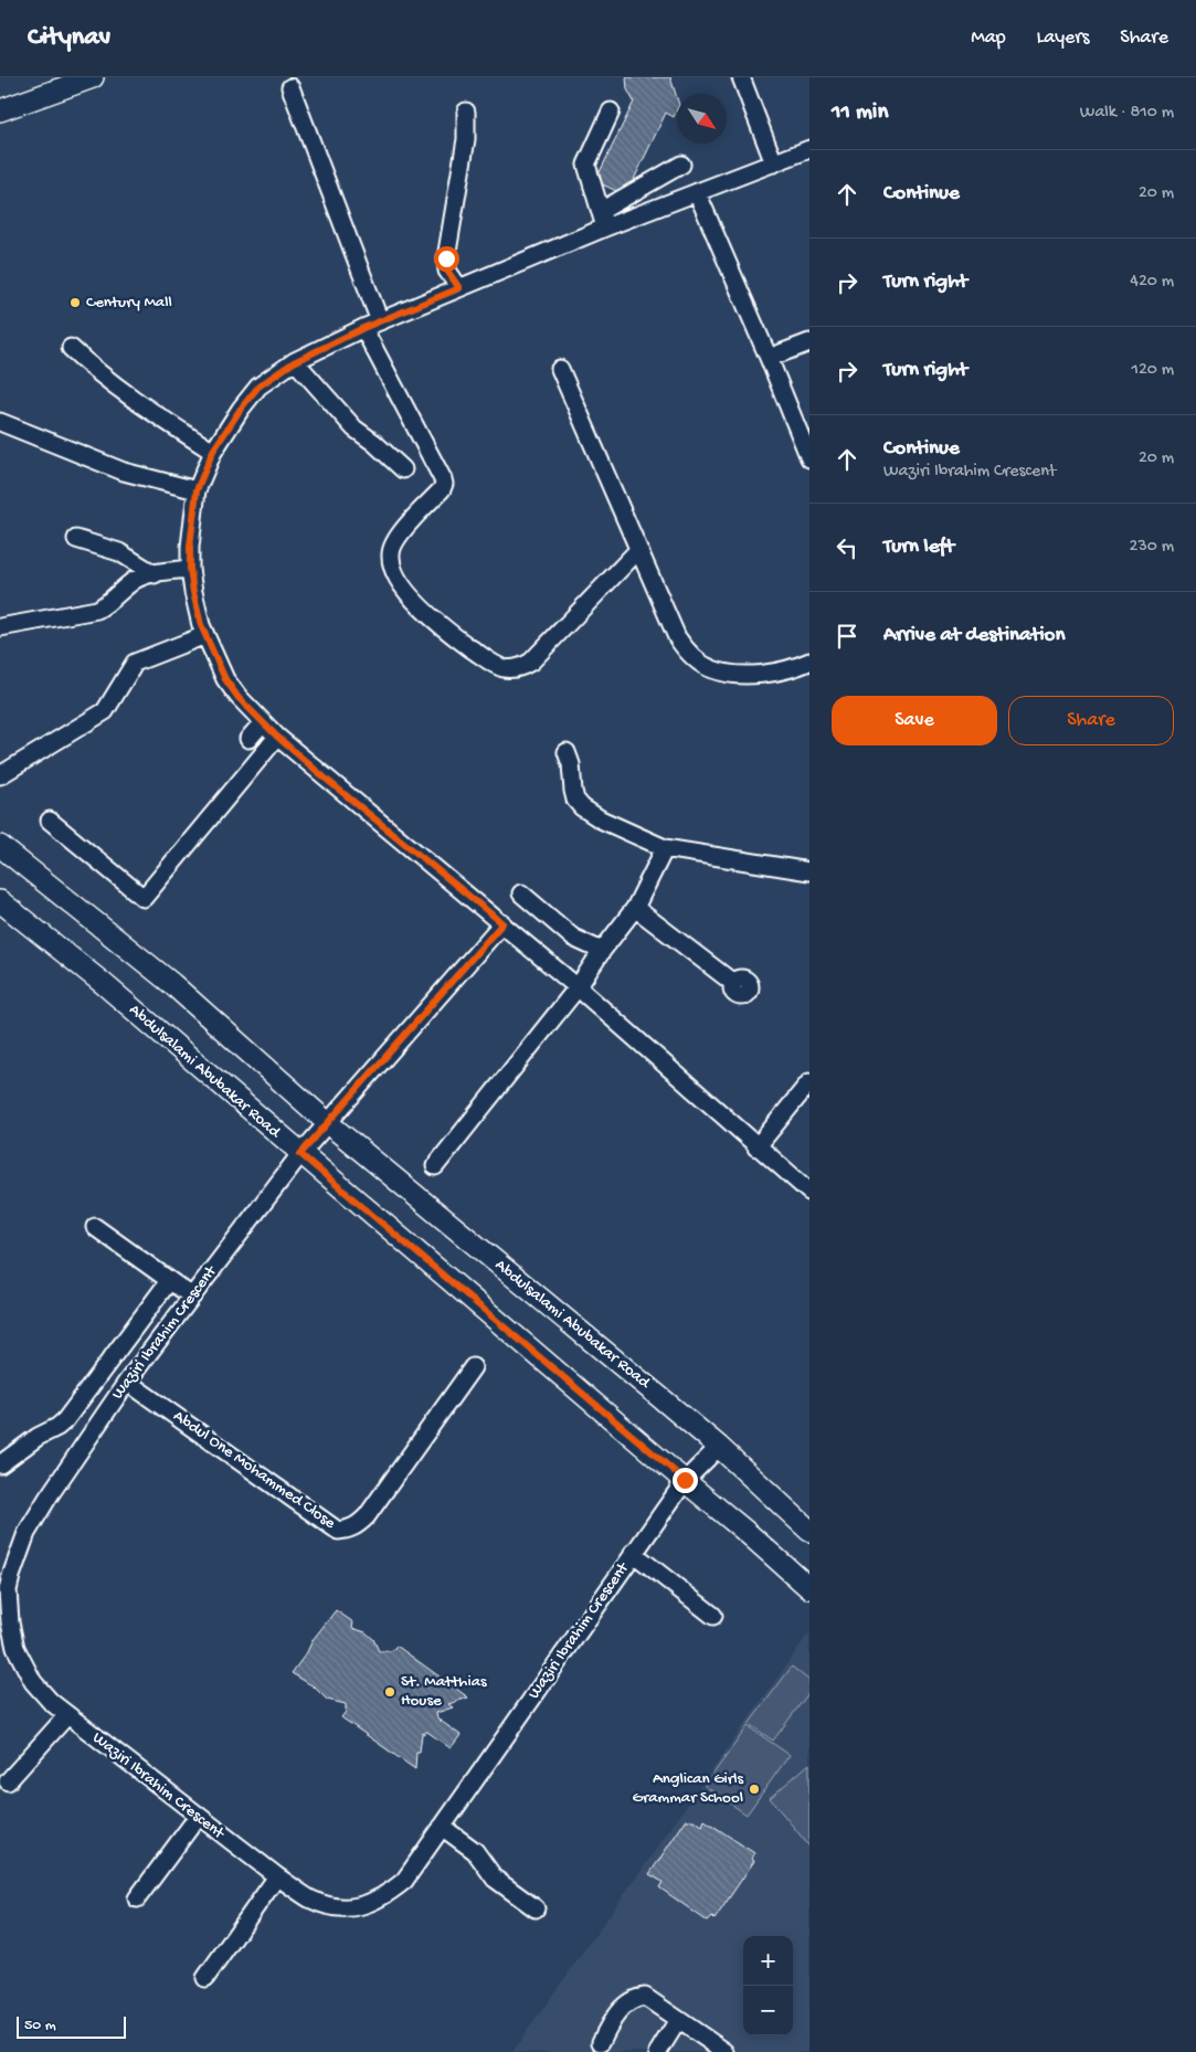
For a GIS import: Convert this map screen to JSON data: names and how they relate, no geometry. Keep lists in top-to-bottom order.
{
  "streets": {
    "main road": ["Abdulsalami Abubakar Road"],
    "street": ["Waziri Ibrahim Crescent", "Abdul One Mohammed Close"]
  },
  "crossings": [
    ["Abdulsalami Abubakar Road", "Waziri Ibrahim Crescent"],
    ["Waziri Ibrahim Crescent", "Abdul One Mohammed Close"]
  ],
  "places": ["Century Mall", "St. Matthias House", "Anglican Girls Grammar School"],
  "scale_bar": "50 m",
  "north": "bottom right",
  "page": {
    "header": "Citynav",
    "nav": ["Map", "Layers", "Share"],
    "heading": ["11 min", "Walk · 810 m"],
    "list": [
      ["Continue", "20 m"],
      ["Turn right", "420 m"],
      ["Turn right", "120 m"],
      ["Continue", "Waziri Ibrahim Crescent", "20 m"],
      ["Turn left", "230 m"],
      "Arrive at destination"
    ],
    "buttons": ["Save", "Share"],
    "map_buttons": ["+", "−"],
    "scale": "50 m"
  }
}
